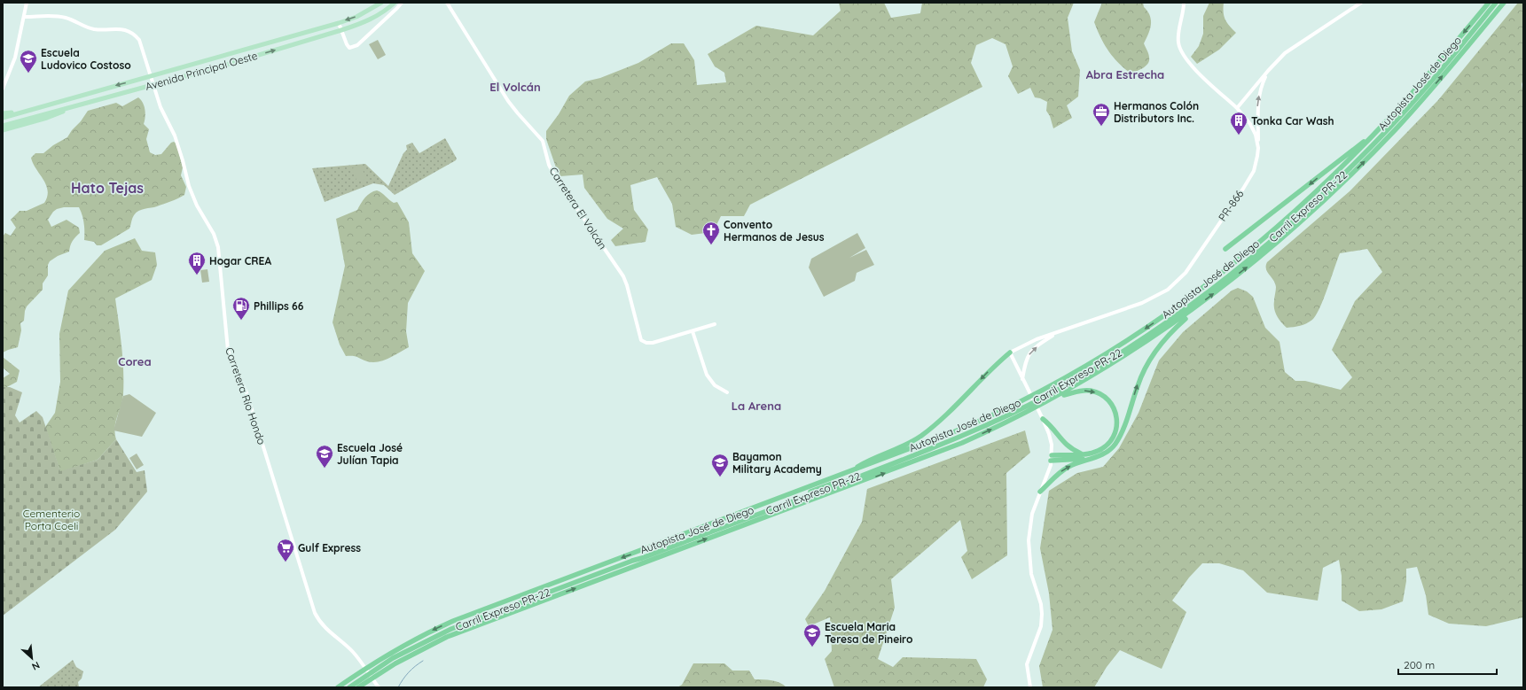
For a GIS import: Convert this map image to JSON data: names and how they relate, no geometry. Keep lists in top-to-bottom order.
{
  "streets": {
    "highway": ["Autopista José de Diego", "Carril Expreso PR-22"],
    "main road": ["Avenida Principal Oeste"],
    "street": ["PR-866", "Carretera El Volcán", "Carretera Río Hondo"]
  },
  "crossings": [
    ["Avenida Principal Oeste", "Carretera Río Hondo"],
    ["Autopista José de Diego", "Carril Expreso PR-22"]
  ],
  "districts": [
    "Abra Estrecha",
    "El Volcán",
    "Hato Tejas",
    "Corea",
    "La Arena"
  ],
  "parks": ["Cementerio Porta Coeli"],
  "places": {
    "school or university": [
      "Escuela Ludovico Costoso",
      "Escuela José Julían Tapia",
      "Bayamon Military Academy",
      "Escuela Maria Teresa de Pineiro"
    ],
    "office": ["Hermanos Colón Distributors Inc."],
    "building": ["Tonka Car Wash", "Hogar CREA"],
    "church": ["Convento Hermanos de Jesus"],
    "fuel station": ["Phillips 66"],
    "supermarket": ["Gulf Express"]
  },
  "scale_bar": "200 m",
  "north": "bottom right"
}
